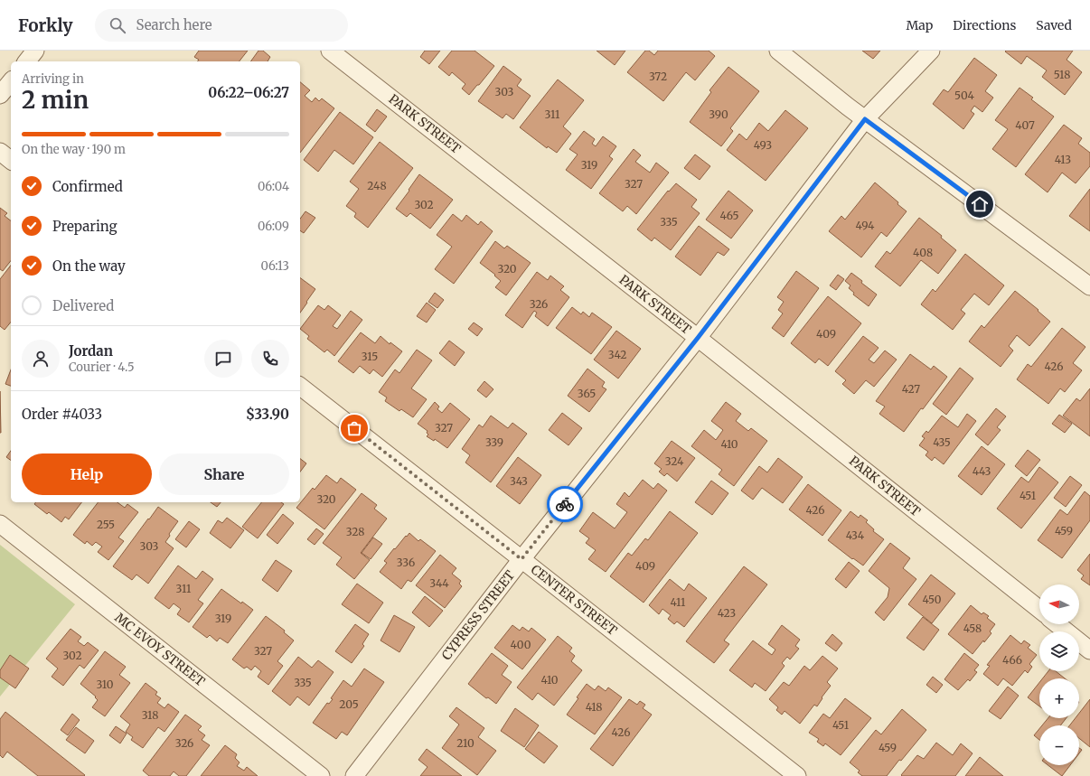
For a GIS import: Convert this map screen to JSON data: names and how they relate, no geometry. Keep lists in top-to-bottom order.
{
  "streets": {
    "street": [
      "PARK STREET",
      "CENTER STREET",
      "CYPRESS STREET",
      "MC EVOY STREET"
    ]
  },
  "crossings": [
    ["PARK STREET", "CYPRESS STREET"],
    ["CENTER STREET", "CYPRESS STREET"]
  ],
  "house_numbers": [
    "518",
    "372",
    "303",
    "504",
    "311",
    "390",
    "407",
    "493",
    "413",
    "319",
    "327",
    "248",
    "302",
    "465",
    "335",
    "494",
    "408",
    "320",
    "326",
    "409",
    "342",
    "315",
    "426",
    "427",
    "365",
    "327",
    "339",
    "435",
    "410",
    "324",
    "443",
    "343",
    "451",
    "320",
    "426",
    "255",
    "459",
    "328",
    "434",
    "303",
    "336",
    "409",
    "344",
    "311",
    "450",
    "411",
    "423",
    "319",
    "458",
    "400",
    "327",
    "302",
    "466",
    "410",
    "335",
    "310",
    "205",
    "418",
    "318",
    "451",
    "426",
    "326",
    "210",
    "459"
  ],
  "north": "left",
  "page": {
    "header": "Forkly",
    "search": "Search here",
    "nav": ["Map", "Directions", "Saved"],
    "heading": ["2 min", "Arriving in", "06:22–06:27"],
    "panel": [
      "Jordan",
      "Courier · 4.5",
      "Order #4033",
      "$33.90"
    ],
    "bar": "On the way · 190 m",
    "list": [
      ["Confirmed", "06:04"],
      ["Preparing", "06:09"],
      ["On the way", "06:13"],
      "Delivered"
    ],
    "buttons": ["Help", "Share"],
    "map_buttons": ["+", "−"]
  }
}
